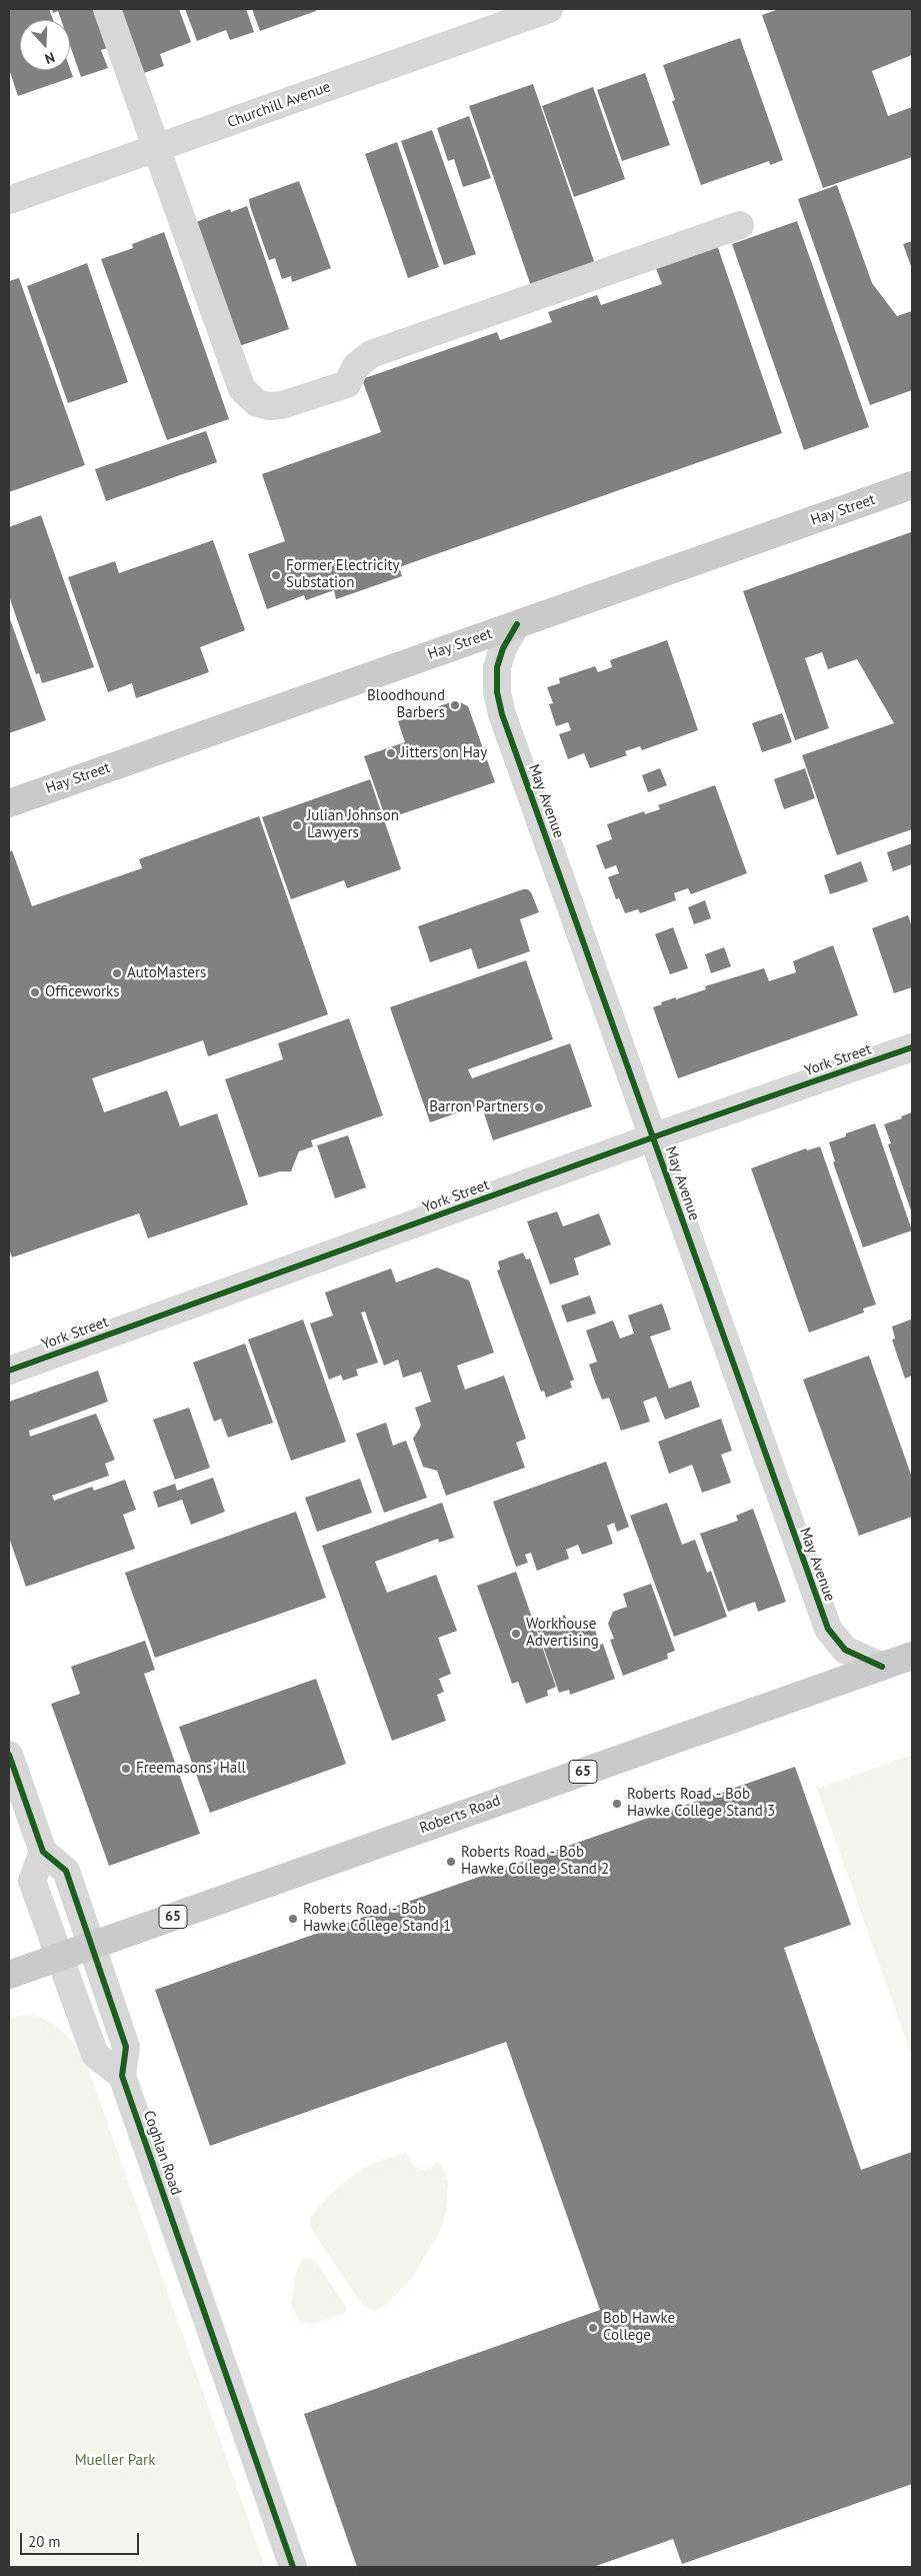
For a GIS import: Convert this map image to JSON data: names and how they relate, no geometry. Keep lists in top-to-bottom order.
{
  "streets": {
    "main road": ["Hay Street", "65", "Roberts Road"],
    "street": [
      "Churchill Avenue",
      "May Avenue",
      "York Street",
      "Coghlan Road"
    ]
  },
  "crossings": [
    ["Hay Street", "May Avenue"],
    ["May Avenue", "York Street"],
    ["May Avenue", "Roberts Road"],
    ["Roberts Road", "Coghlan Road"]
  ],
  "parks": ["Mueller Park"],
  "places": [
    "Former Electricity Substation",
    "Bloodhound Barbers",
    "Jitters on Hay",
    "Julian Johnson Lawyers",
    "AutoMasters",
    "Officeworks",
    "Barron Partners",
    "Workhouse Advertising",
    "Freemasons' Hall",
    "Roberts Road - Bob Hawke College Stand 3",
    "Roberts Road - Bob Hawke College Stand 2",
    "Roberts Road - Bob Hawke College Stand 1",
    "Bob Hawke College"
  ],
  "scale_bar": "20 m",
  "north": "bottom"
}
